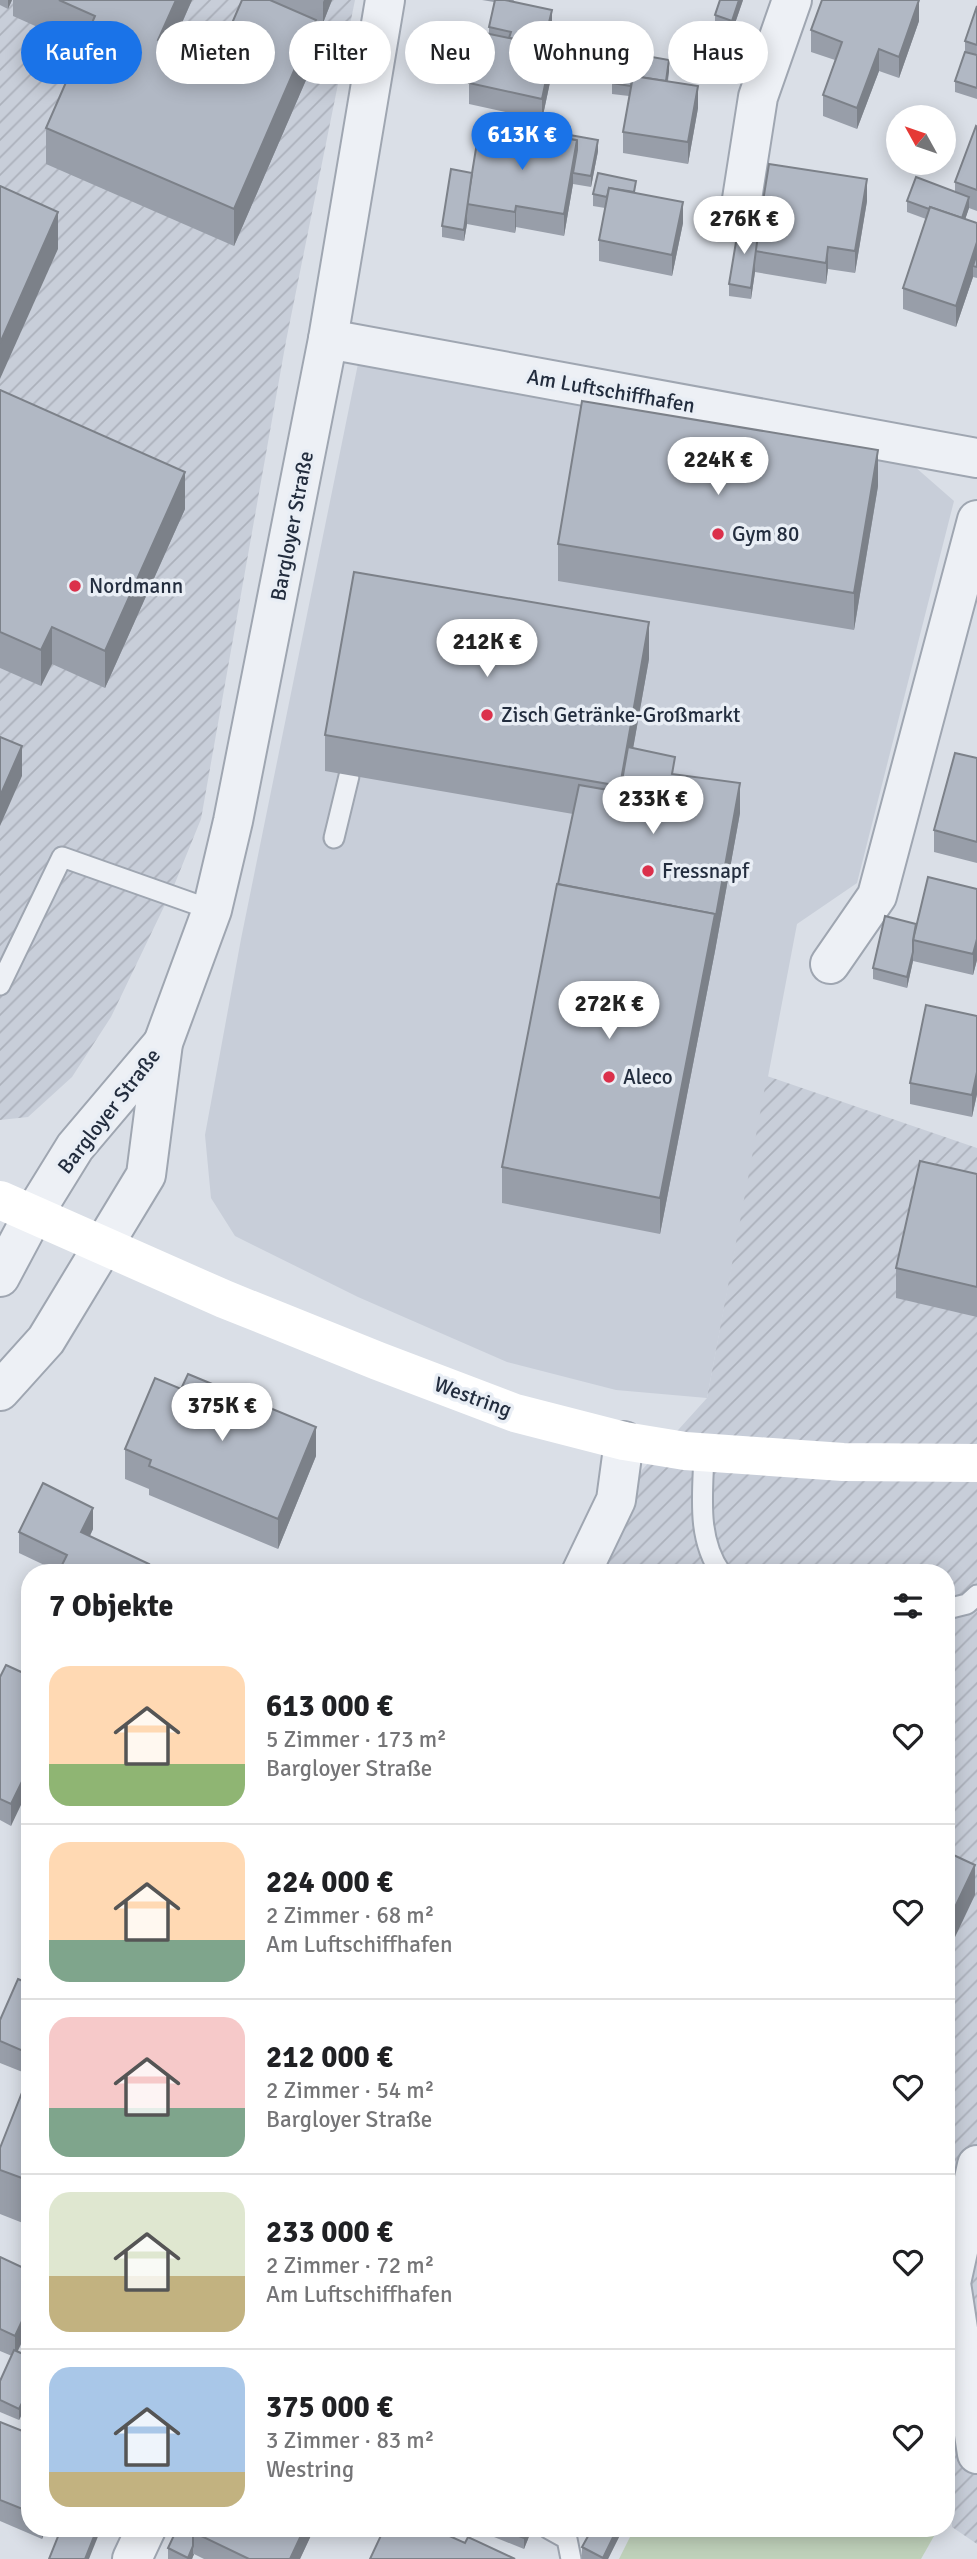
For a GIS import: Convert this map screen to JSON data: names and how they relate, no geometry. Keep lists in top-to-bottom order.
{
  "streets": {
    "main road": ["Westring"],
    "street": ["Am Luftschiffhafen", "Bargloyer Straße"]
  },
  "crossings": [
    ["Am Luftschiffhafen", "Bargloyer Straße"],
    ["Bargloyer Straße", "Westring"]
  ],
  "places": [
    "Gym 80",
    "Nordmann",
    "Zisch Getränke-Großmarkt",
    "Fressnapf",
    "Aleco"
  ],
  "north": "top left",
  "page": {
    "chip": [
      "Kaufen",
      "Mieten",
      "Filter",
      "Neu",
      "Wohnung",
      "Haus"
    ],
    "price": [
      "613K €",
      "276K €",
      "224K €",
      "212K €",
      "233K €",
      "272K €",
      "375K €"
    ],
    "heading": "7 Objekte",
    "list": [
      {
        "name": "613 000 €",
        "note": "5 Zimmer · 173 m² · Bargloyer Straße"
      },
      {
        "name": "224 000 €",
        "note": "2 Zimmer · 68 m² · Am Luftschiffhafen"
      },
      {
        "name": "212 000 €",
        "note": "2 Zimmer · 54 m² · Bargloyer Straße"
      },
      {
        "name": "233 000 €",
        "note": "2 Zimmer · 72 m² · Am Luftschiffhafen"
      },
      {
        "name": "375 000 €",
        "note": "3 Zimmer · 83 m² · Westring"
      }
    ]
  }
}
